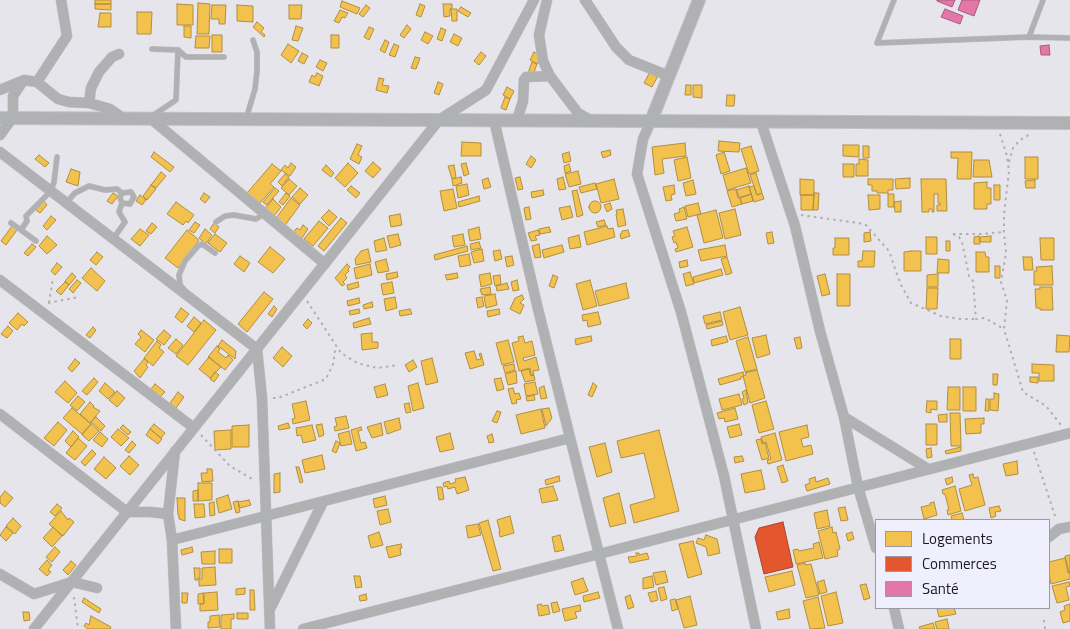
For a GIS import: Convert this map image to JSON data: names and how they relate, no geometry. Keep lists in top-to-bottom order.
{
  "legend": ["Logements", "Commerces", "Santé"]
}
